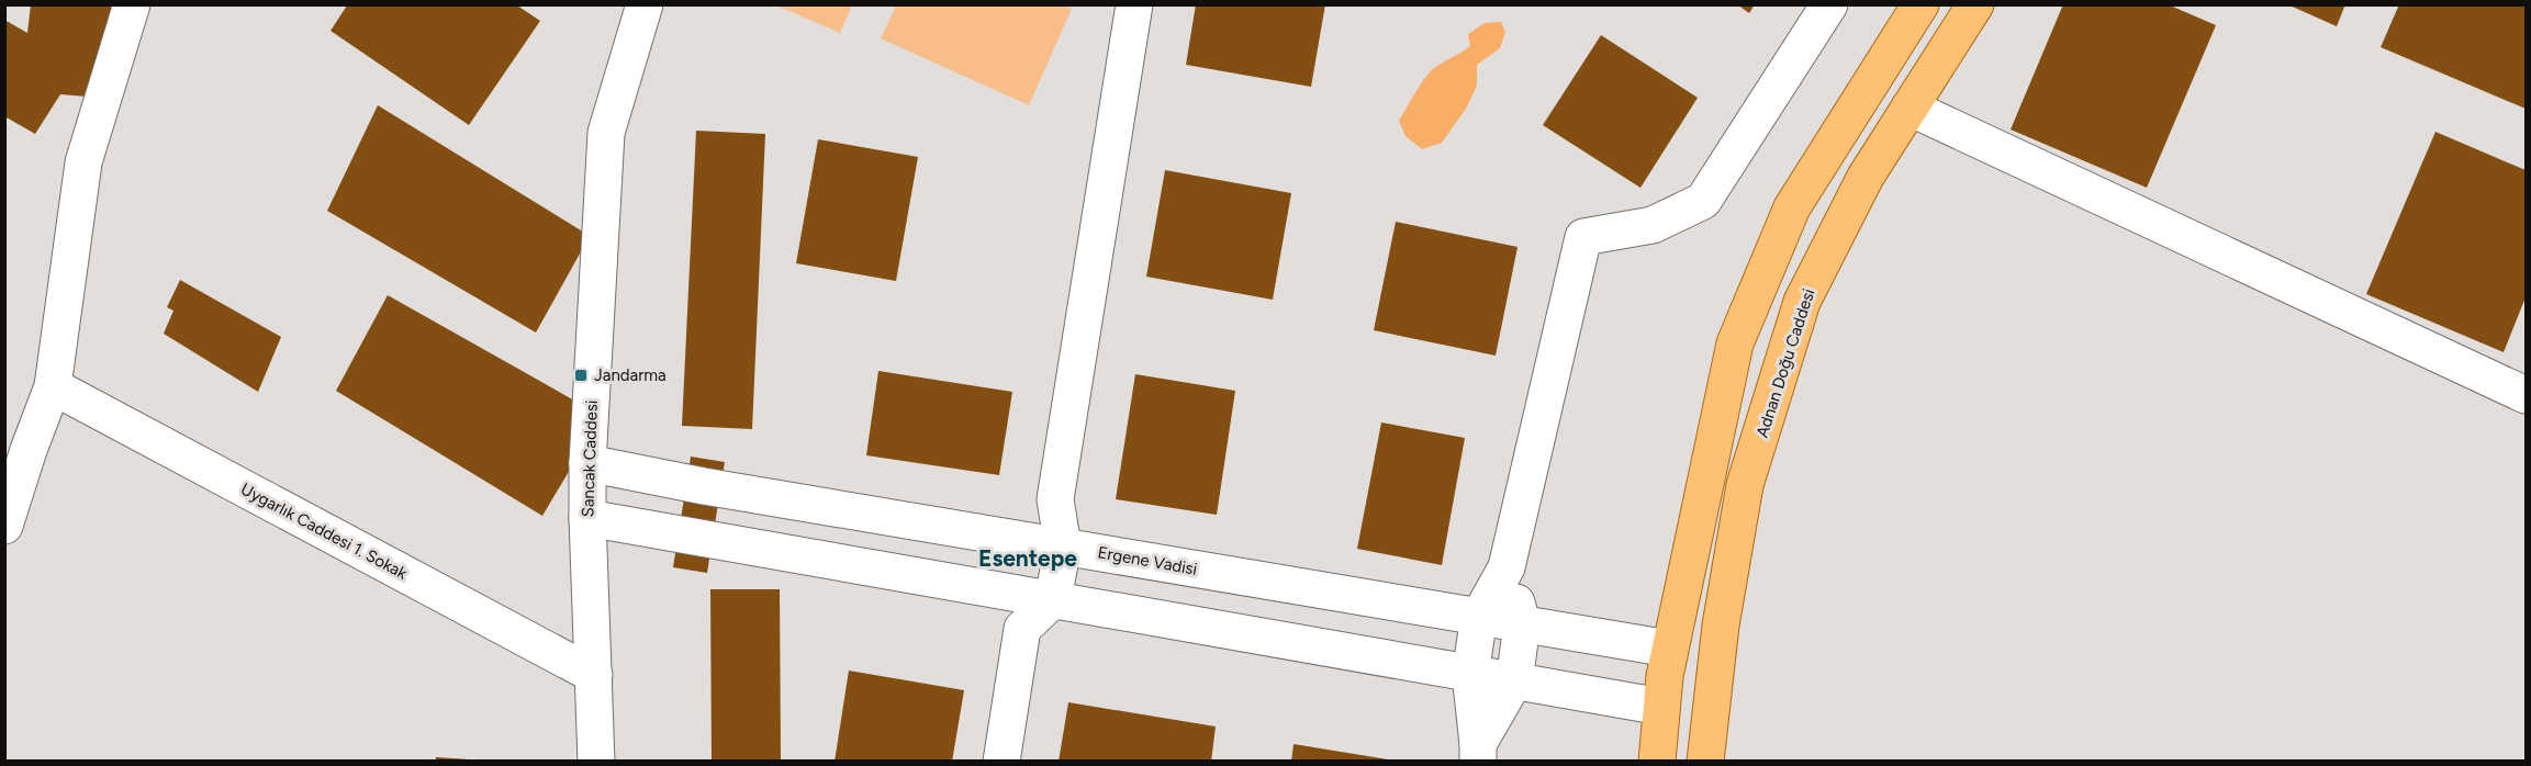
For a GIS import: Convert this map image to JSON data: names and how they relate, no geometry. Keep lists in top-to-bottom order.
{
  "streets": {
    "main road": ["Adnan Doğu Caddesi"],
    "street": ["Sancak Caddesi", "Uygarlık Caddesi 1. Sokak", "Ergene Vadisi"]
  },
  "crossings": [
    ["Sancak Caddesi", "Uygarlık Caddesi 1. Sokak"],
    ["Sancak Caddesi", "Ergene Vadisi"]
  ],
  "districts": ["Esentepe"],
  "places": {
    "transit": ["Jandarma"]
  }
}
